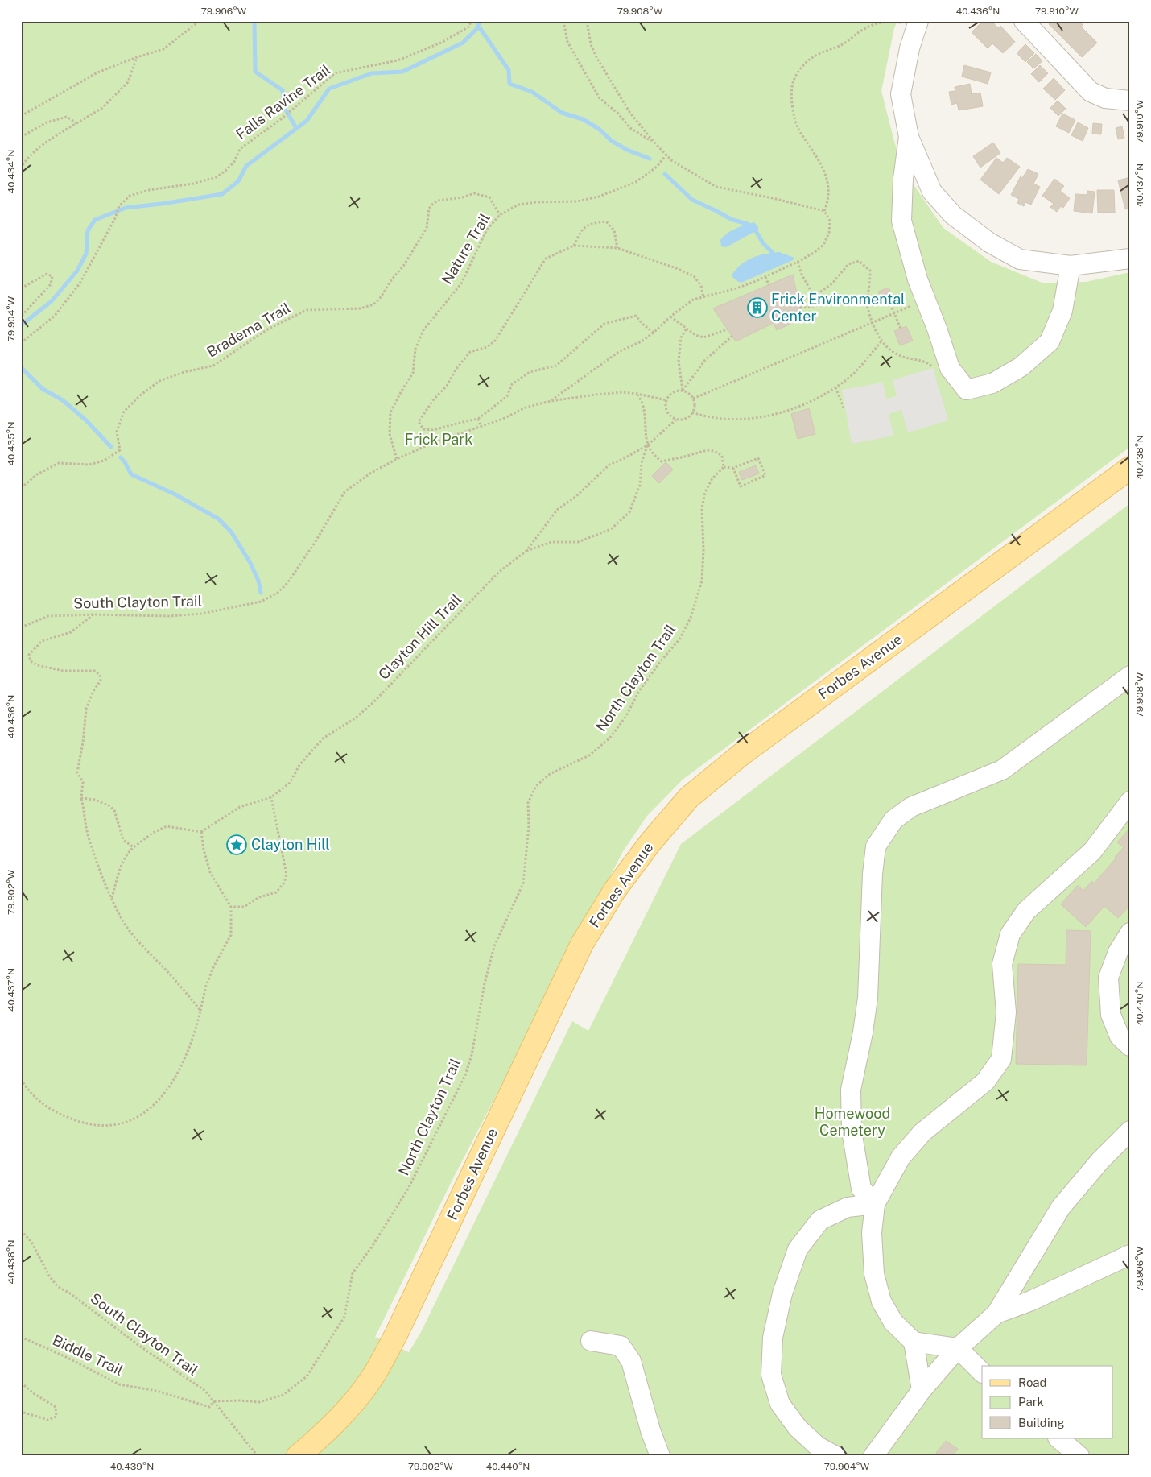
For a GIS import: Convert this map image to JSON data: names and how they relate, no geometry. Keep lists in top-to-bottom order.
{
  "streets": {
    "main road": ["Forbes Avenue"],
    "path": [
      "Falls Ravine Trail",
      "Nature Trail",
      "Bradema Trail",
      "South Clayton Trail",
      "Clayton Hill Trail",
      "North Clayton Trail",
      "Biddle Trail"
    ]
  },
  "crossings": [
    ["Nature Trail", "Bradema Trail"],
    ["Nature Trail", "South Clayton Trail"],
    ["South Clayton Trail", "Clayton Hill Trail"],
    ["South Clayton Trail", "North Clayton Trail"],
    ["South Clayton Trail", "Biddle Trail"],
    ["North Clayton Trail", "Biddle Trail"]
  ],
  "parks": ["Frick Park", "Homewood Cemetery"],
  "places": {
    "building": ["Frick Environmental Center"],
    "place": ["Clayton Hill"]
  },
  "legend": ["Road", "Park", "Building"],
  "coordinates": [
    "79.906°W",
    "79.908°W",
    "40.436°N",
    "79.910°W",
    "40.434°N",
    "40.437°N",
    "79.904°W",
    "40.435°N",
    "40.438°N",
    "79.902°W",
    "40.440°N",
    "40.439°N"
  ]
}
